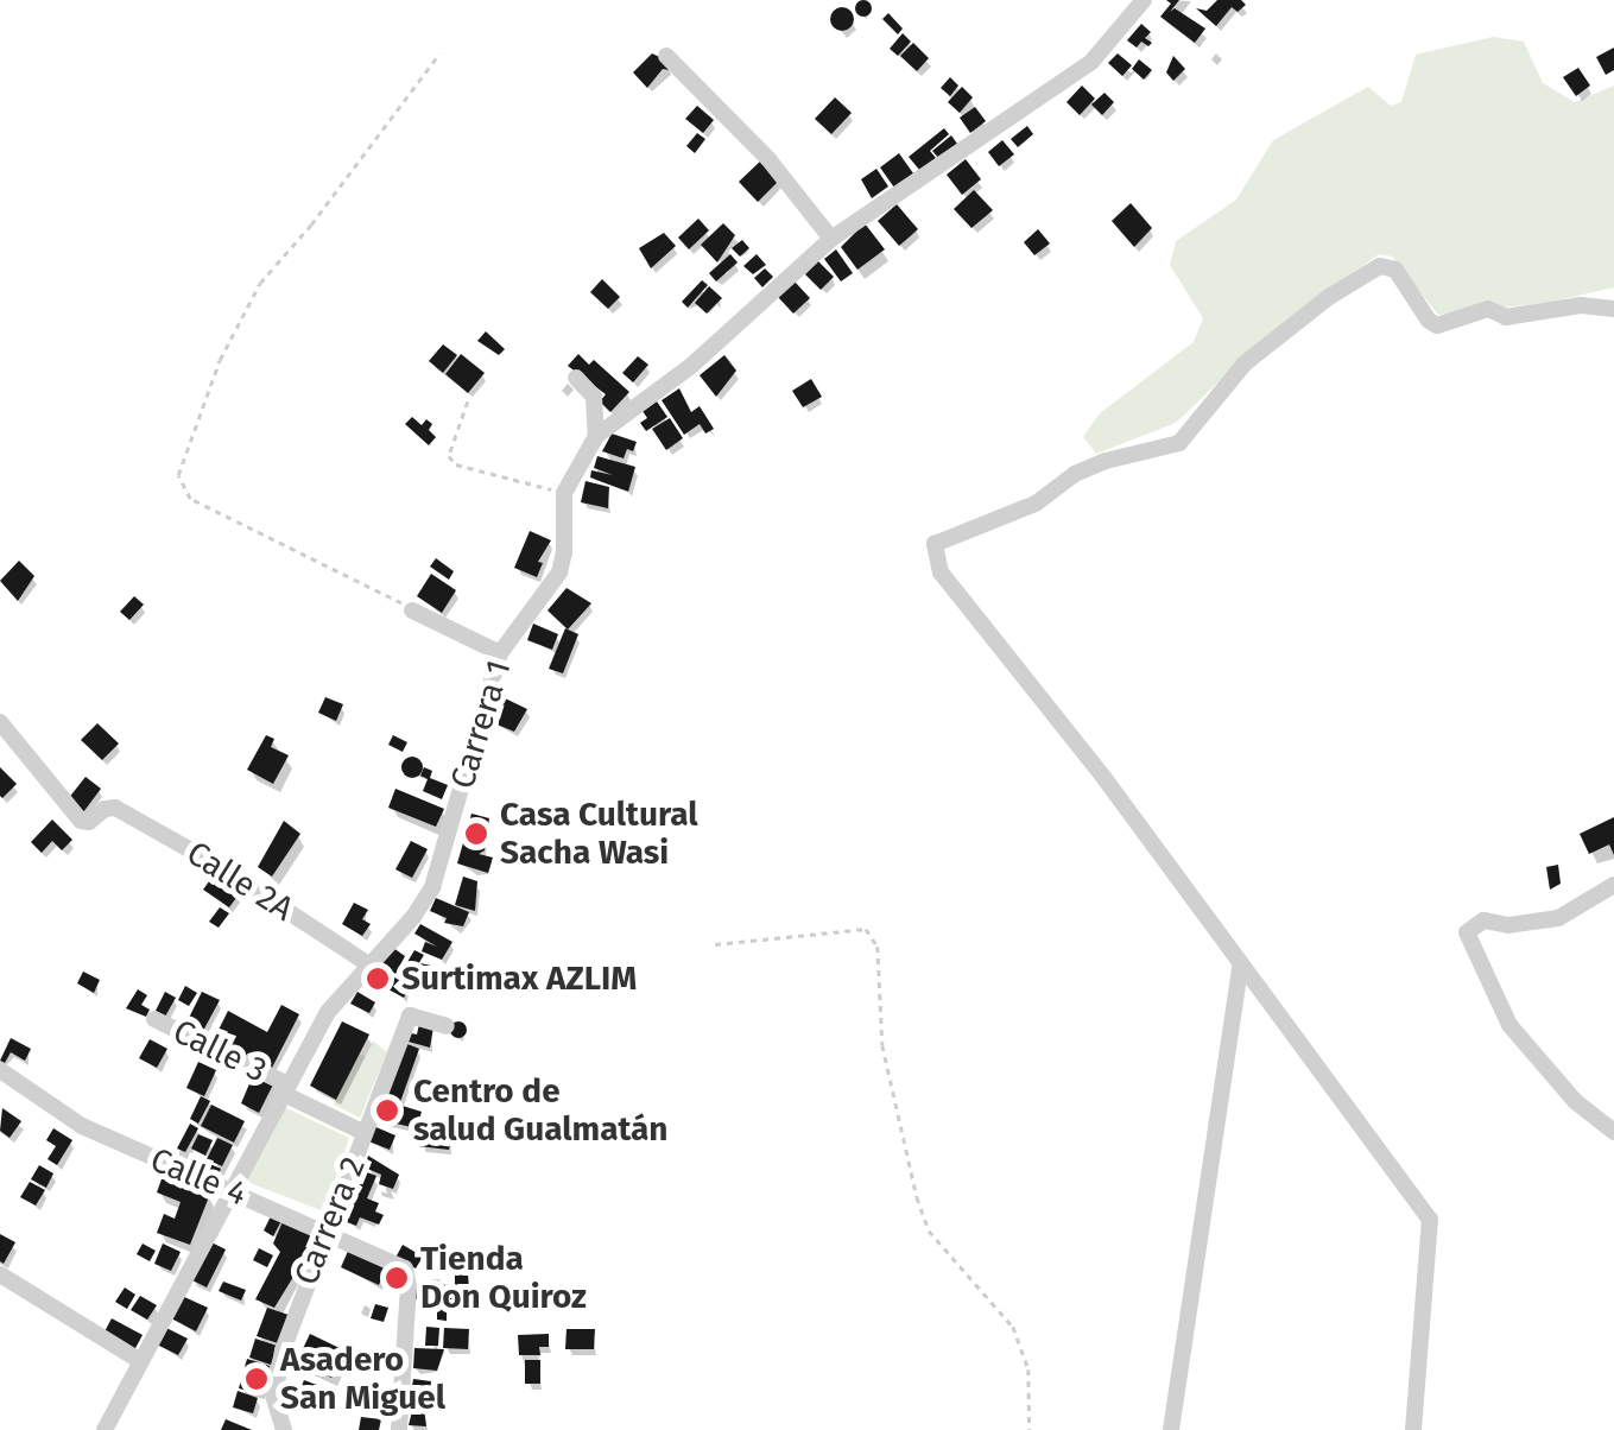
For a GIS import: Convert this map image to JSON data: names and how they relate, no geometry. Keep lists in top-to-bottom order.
{
  "streets": {
    "street": [
      "Carrera 1",
      "Calle 2A",
      "Calle 3",
      "Calle 4",
      "Carrera 2"
    ]
  },
  "crossings": [
    ["Carrera 1", "Calle 2A"],
    ["Carrera 1", "Calle 3"],
    ["Carrera 1", "Calle 4"],
    ["Calle 3", "Carrera 2"],
    ["Calle 4", "Carrera 2"]
  ],
  "places": [
    "Casa Cultural Sacha Wasi",
    "Surtimax AZLIM",
    "Centro de salud Gualmatán",
    "Tienda Don Quiroz",
    "Asadero San Miguel"
  ]
}
